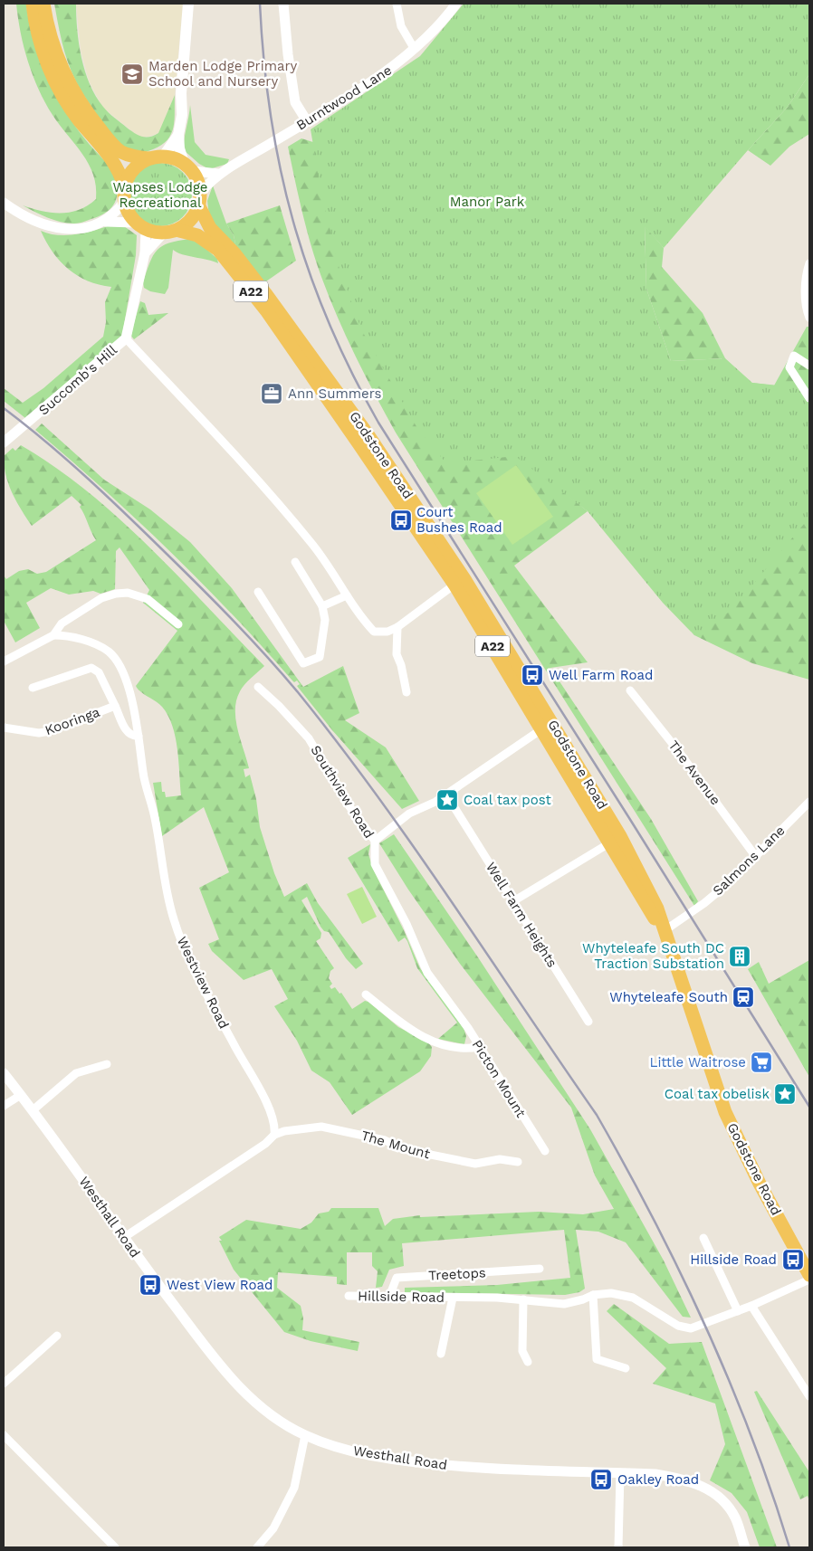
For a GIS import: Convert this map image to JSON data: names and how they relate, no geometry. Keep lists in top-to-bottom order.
{
  "streets": {
    "highway": ["A22", "Godstone Road"],
    "street": [
      "Burntwood Lane",
      "Succomb's Hill",
      "Kooringa",
      "The Avenue",
      "Southview Road",
      "Salmons Lane",
      "Well Farm Heights",
      "Westview Road",
      "Picton Mount",
      "The Mount",
      "Westhall Road",
      "Treetops",
      "Hillside Road"
    ]
  },
  "crossings": [
    ["Burntwood Lane", "Succomb's Hill"],
    ["Burntwood Lane", "Godstone Road"],
    ["Succomb's Hill", "Godstone Road"],
    ["Godstone Road", "Salmons Lane"],
    ["Kooringa", "Westview Road"],
    ["The Avenue", "Salmons Lane"],
    ["Southview Road", "Picton Mount"],
    ["Westview Road", "The Mount"],
    ["Treetops", "Hillside Road"]
  ],
  "parks": ["Wapses Lodge Recreational", "Manor Park"],
  "places": {
    "school or university": ["Marden Lodge Primary School and Nursery"],
    "office": ["Ann Summers"],
    "bus stop": [
      "Court Bushes Road",
      "Well Farm Road",
      "Hillside Road",
      "West View Road",
      "Oakley Road"
    ],
    "place": ["Coal tax post", "Coal tax obelisk"],
    "building": ["Whyteleafe South DC Traction Substation"],
    "station": ["Whyteleafe South"],
    "supermarket": ["Little Waitrose"]
  }
}
